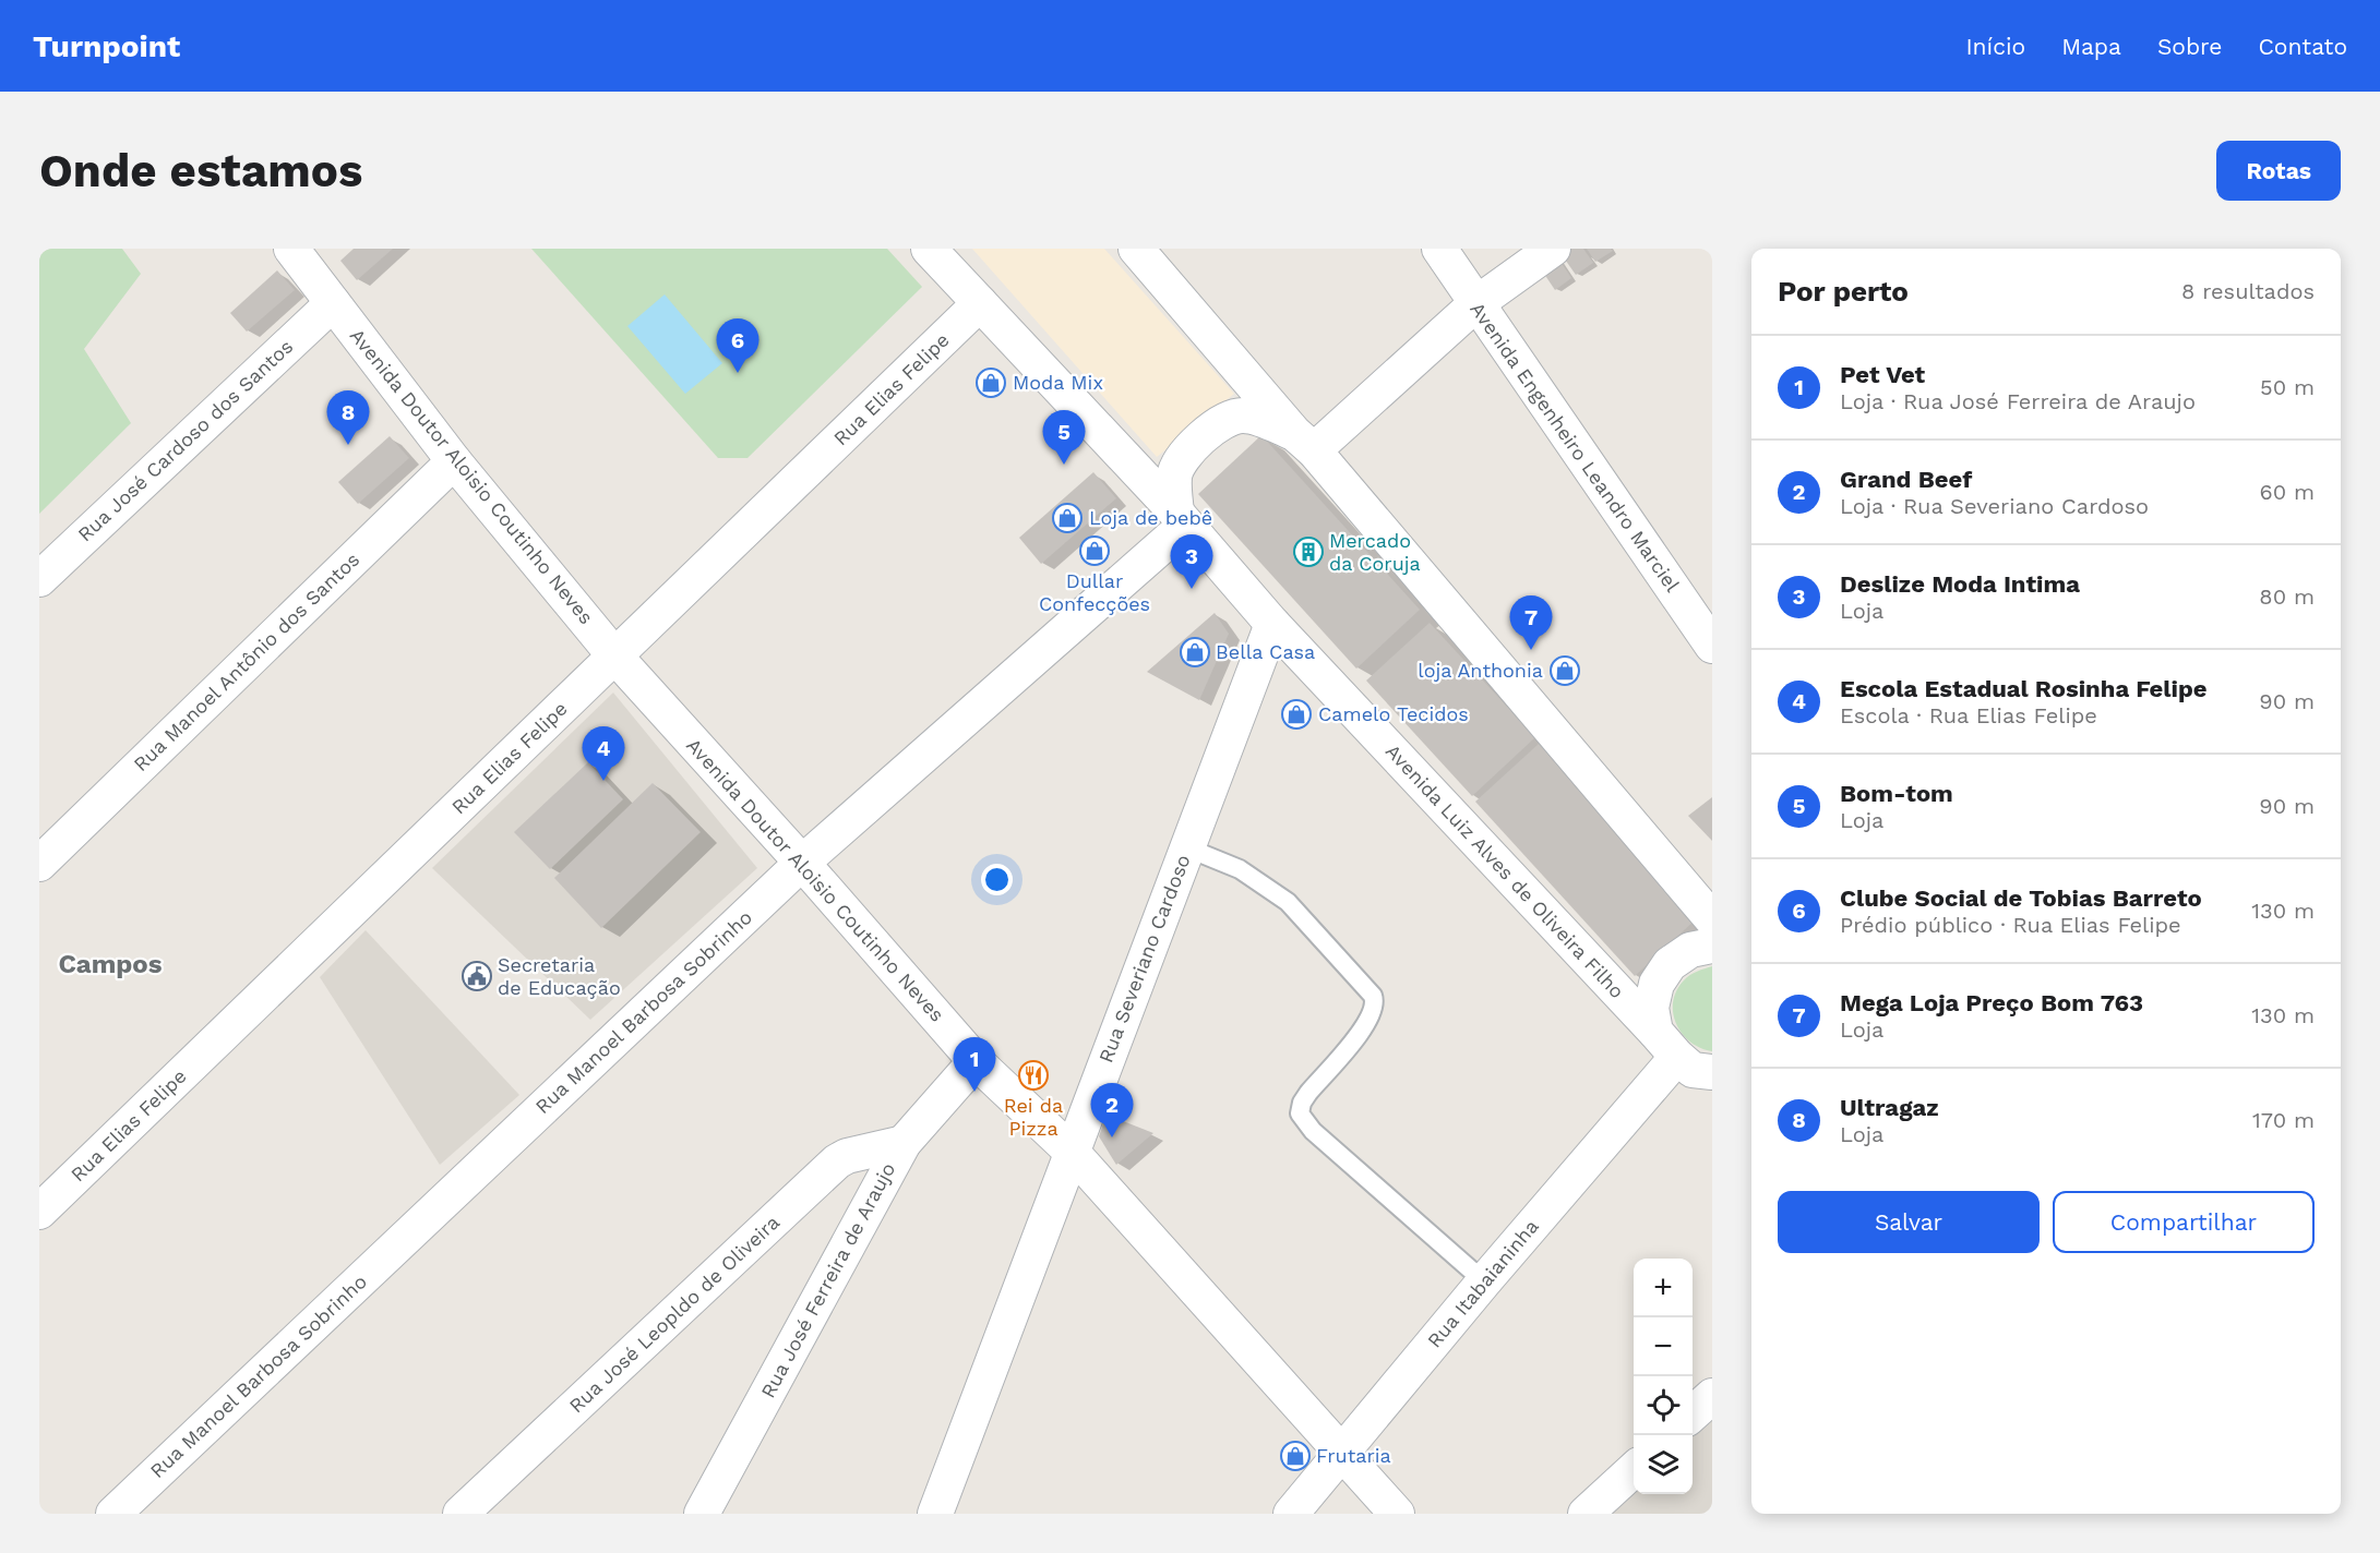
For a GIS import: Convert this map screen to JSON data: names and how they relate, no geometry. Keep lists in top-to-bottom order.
{
  "streets": {
    "street": [
      "Rua Elias Felipe",
      "Rua José Cardoso dos Santos",
      "Avenida Engenheiro Leandro Marciel",
      "Avenida Doutor Aloisio Coutinho Neves",
      "Rua Manoel Antônio dos Santos",
      "Avenida Luiz Alves de Oliveira Filho",
      "Rua Severiano Cardoso",
      "Rua Manoel Barbosa Sobrinho",
      "Rua José Ferreira de Araujo",
      "Rua Itabaianinha",
      "Rua José Leopldo de Oliveira"
    ]
  },
  "crossings": [
    ["Rua Elias Felipe", "Avenida Doutor Aloisio Coutinho Neves"],
    ["Rua Elias Felipe", "Avenida Luiz Alves de Oliveira Filho"],
    ["Rua José Cardoso dos Santos", "Avenida Doutor Aloisio Coutinho Neves"],
    ["Avenida Doutor Aloisio Coutinho Neves", "Rua Manoel Antônio dos Santos"],
    ["Avenida Doutor Aloisio Coutinho Neves", "Rua Severiano Cardoso"],
    ["Avenida Doutor Aloisio Coutinho Neves", "Rua Manoel Barbosa Sobrinho"],
    ["Avenida Doutor Aloisio Coutinho Neves", "Rua José Ferreira de Araujo"],
    ["Avenida Doutor Aloisio Coutinho Neves", "Rua Itabaianinha"],
    ["Avenida Luiz Alves de Oliveira Filho", "Rua Severiano Cardoso"],
    ["Avenida Luiz Alves de Oliveira Filho", "Rua Manoel Barbosa Sobrinho"],
    ["Avenida Luiz Alves de Oliveira Filho", "Rua Itabaianinha"],
    ["Rua José Ferreira de Araujo", "Rua José Leopldo de Oliveira"]
  ],
  "districts": ["Campos"],
  "places": {
    "shop": [
      "Moda Mix",
      "Loja de bebê",
      "Dullar Confecções",
      "Bella Casa",
      "loja Anthonia",
      "Camelo Tecidos",
      "Frutaria"
    ],
    "building": ["Mercado da Coruja"],
    "public building": ["Secretaria de Educação"],
    "restaurant": ["Rei da Pizza"]
  },
  "page": {
    "header": "Turnpoint",
    "nav": [
      "Início",
      "Mapa",
      "Sobre",
      "Contato"
    ],
    "buttons": [
      "Rotas",
      ["Salvar", "Compartilhar"]
    ],
    "title": "Onde estamos",
    "heading": ["Por perto", "8 resultados"],
    "pins": [
      "6",
      "8",
      "5",
      "3",
      "7",
      "4",
      "1",
      "2"
    ],
    "list": [
      {
        "mark": "1",
        "name": "Pet Vet",
        "note": "Loja · Rua José Ferreira de Araujo",
        "value": "50 m"
      },
      {
        "mark": "2",
        "name": "Grand Beef",
        "note": "Loja · Rua Severiano Cardoso",
        "value": "60 m"
      },
      {
        "mark": "3",
        "name": "Deslize Moda Intima",
        "note": "Loja",
        "value": "80 m"
      },
      {
        "mark": "4",
        "name": "Escola Estadual Rosinha Felipe",
        "note": "Escola · Rua Elias Felipe",
        "value": "90 m"
      },
      {
        "mark": "5",
        "name": "Bom-tom",
        "note": "Loja",
        "value": "90 m"
      },
      {
        "mark": "6",
        "name": "Clube Social de Tobias Barreto",
        "note": "Prédio público · Rua Elias Felipe",
        "value": "130 m"
      },
      {
        "mark": "7",
        "name": "Mega Loja Preço Bom 763",
        "note": "Loja",
        "value": "130 m"
      },
      {
        "mark": "8",
        "name": "Ultragaz",
        "note": "Loja",
        "value": "170 m"
      }
    ],
    "map_buttons": ["+", "−"]
  }
}
